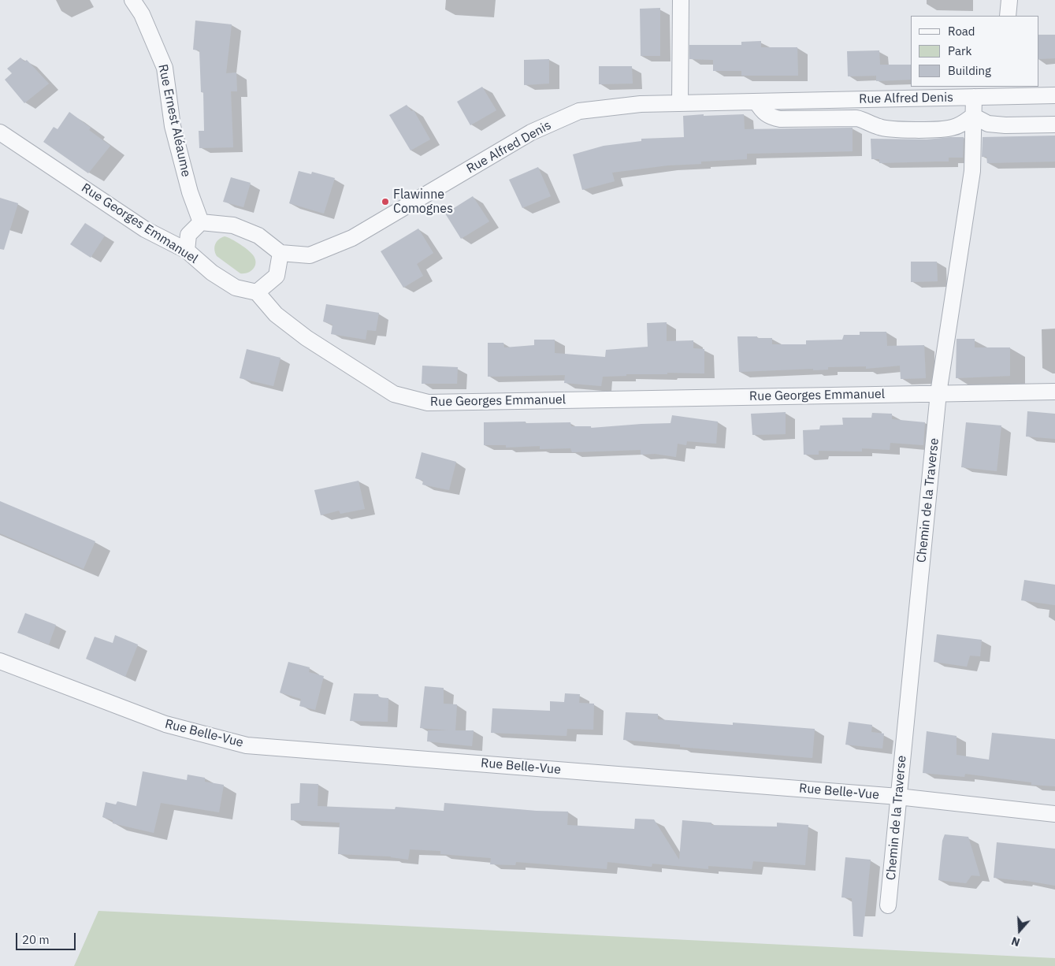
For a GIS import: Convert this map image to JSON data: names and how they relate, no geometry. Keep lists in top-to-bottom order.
{
  "streets": {
    "street": [
      "Rue Alfred Denis",
      "Rue Ernest Aléaume",
      "Rue Georges Emmanuel",
      "Chemin de la Traverse",
      "Rue Belle-Vue"
    ]
  },
  "crossings": [
    ["Rue Alfred Denis", "Chemin de la Traverse"],
    ["Rue Georges Emmanuel", "Chemin de la Traverse"],
    ["Chemin de la Traverse", "Rue Belle-Vue"]
  ],
  "places": ["Flawinne Comognes"],
  "legend": ["Road", "Park", "Building"],
  "scale_bar": "20 m",
  "north": "bottom"
}
